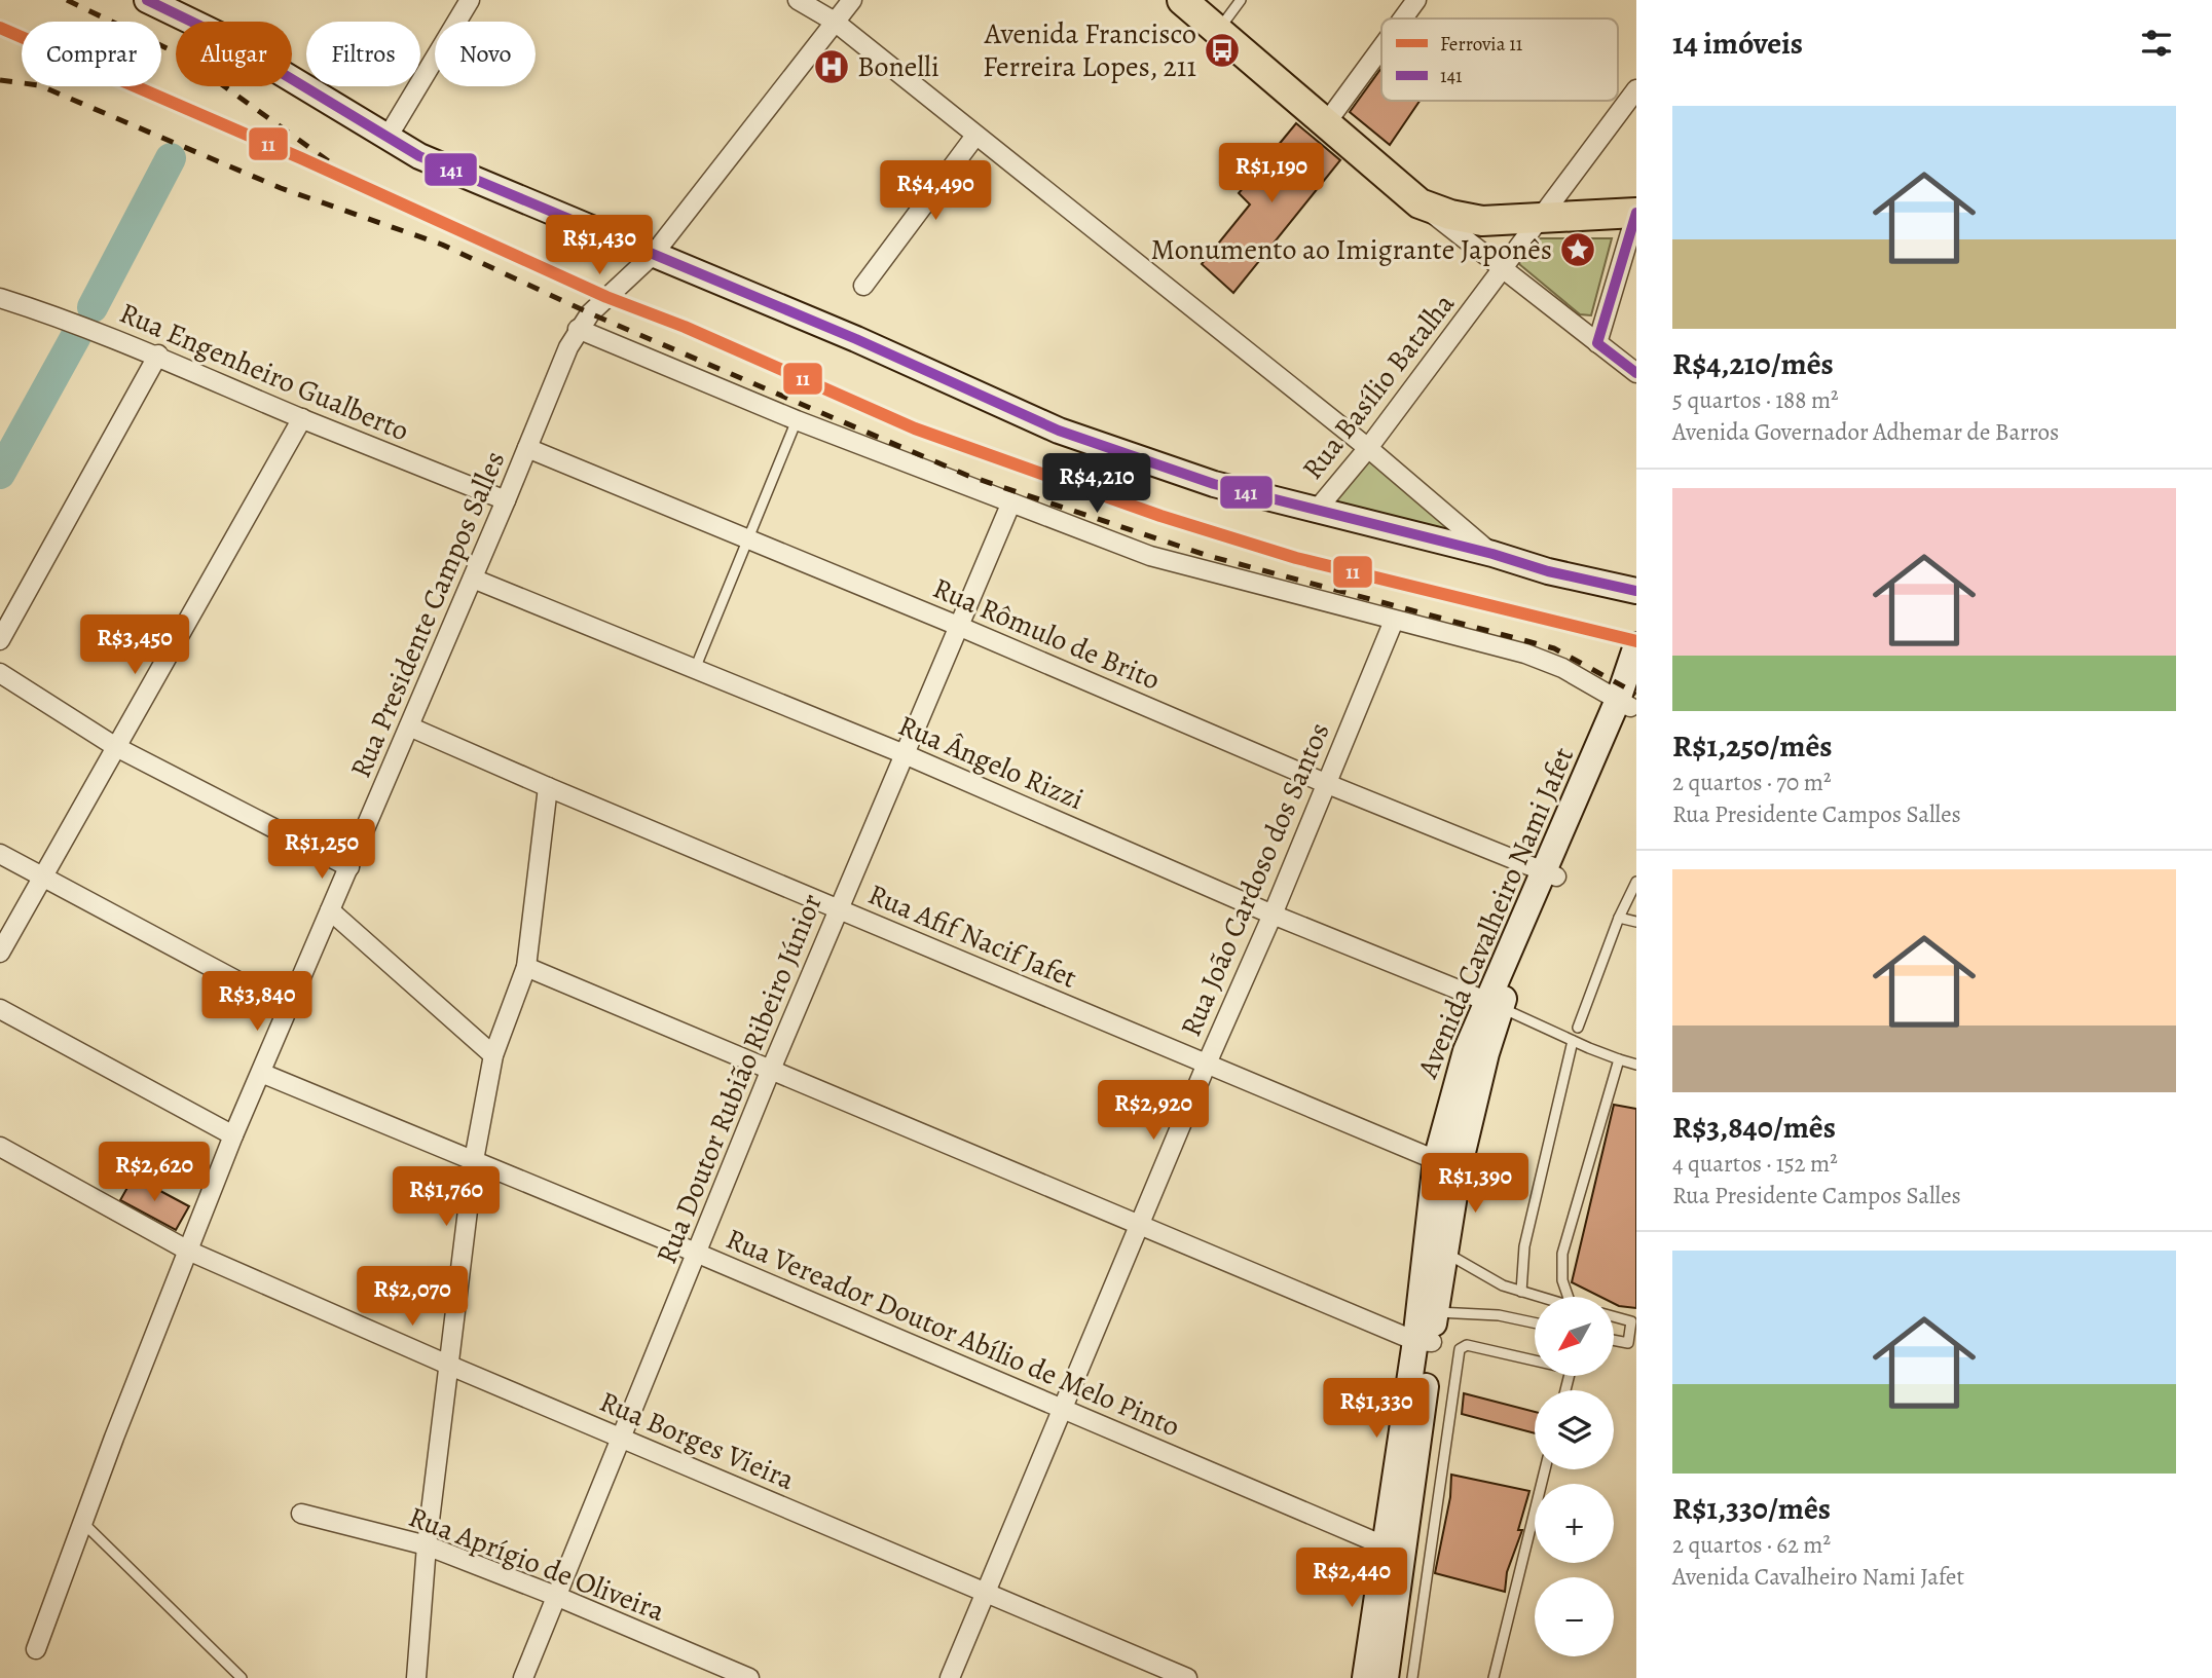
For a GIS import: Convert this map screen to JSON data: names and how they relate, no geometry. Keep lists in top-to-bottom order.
{
  "streets": {
    "main road": ["Avenida Cavalheiro Nami Jafet"],
    "street": [
      "Rua Engenheiro Gualberto",
      "Rua Basílio Batalha",
      "Rua Presidente Campos Salles",
      "Rua Rômulo de Brito",
      "Rua Ângelo Rizzi",
      "Rua João Cardoso dos Santos",
      "Rua Afif Nacif Jafet",
      "Rua Doutor Rubião Ribeiro Júnior",
      "Rua Vereador Doutor Abílio de Melo Pinto",
      "Rua Borges Vieira",
      "Rua Aprígio de Oliveira"
    ]
  },
  "crossings": [
    ["Rua Engenheiro Gualberto", "Rua Presidente Campos Salles"],
    ["Rua Presidente Campos Salles", "Rua Rômulo de Brito"],
    ["Rua Presidente Campos Salles", "Rua Ângelo Rizzi"],
    ["Rua Presidente Campos Salles", "Rua Afif Nacif Jafet"],
    ["Rua Presidente Campos Salles", "Rua Vereador Doutor Abílio de Melo Pinto"],
    ["Rua Presidente Campos Salles", "Rua Borges Vieira"],
    ["Rua Rômulo de Brito", "Rua João Cardoso dos Santos"],
    ["Rua Rômulo de Brito", "Avenida Cavalheiro Nami Jafet"],
    ["Rua Rômulo de Brito", "Rua Doutor Rubião Ribeiro Júnior"],
    ["Rua Ângelo Rizzi", "Rua João Cardoso dos Santos"],
    ["Rua Ângelo Rizzi", "Avenida Cavalheiro Nami Jafet"],
    ["Rua Ângelo Rizzi", "Rua Doutor Rubião Ribeiro Júnior"],
    ["Rua João Cardoso dos Santos", "Rua Afif Nacif Jafet"],
    ["Rua João Cardoso dos Santos", "Rua Vereador Doutor Abílio de Melo Pinto"],
    ["Rua João Cardoso dos Santos", "Rua Borges Vieira"],
    ["Avenida Cavalheiro Nami Jafet", "Rua Afif Nacif Jafet"],
    ["Avenida Cavalheiro Nami Jafet", "Rua Vereador Doutor Abílio de Melo Pinto"],
    ["Rua Afif Nacif Jafet", "Rua Doutor Rubião Ribeiro Júnior"],
    ["Rua Doutor Rubião Ribeiro Júnior", "Rua Vereador Doutor Abílio de Melo Pinto"],
    ["Rua Doutor Rubião Ribeiro Júnior", "Rua Borges Vieira"],
    ["Rua Doutor Rubião Ribeiro Júnior", "Rua Aprígio de Oliveira"]
  ],
  "places": {
    "bus stop": ["Avenida Francisco Ferreira Lopes, 211"],
    "hospital": ["Bonelli"],
    "place": ["Monumento ao Imigrante Japonês"]
  },
  "lines": ["transit line 141", "rail line 11"],
  "legend": ["Ferrovia 11", "141"],
  "north": "bottom left",
  "page": {
    "heading": "14 imóveis",
    "chip": [
      "Comprar",
      "Alugar",
      "Filtros",
      "Novo"
    ],
    "list": [
      {
        "name": "R$4,210/mês",
        "note": "5 quartos · 188 m² · Avenida Governador Adhemar de Barros"
      },
      {
        "name": "R$1,250/mês",
        "note": "2 quartos · 70 m² · Rua Presidente Campos Salles"
      },
      {
        "name": "R$3,840/mês",
        "note": "4 quartos · 152 m² · Rua Presidente Campos Salles"
      },
      {
        "name": "R$1,330/mês",
        "note": "2 quartos · 62 m² · Avenida Cavalheiro Nami Jafet"
      }
    ],
    "price": [
      "R$1,190",
      "R$4,490",
      "R$1,430",
      "R$4,210",
      "R$3,450",
      "R$1,250",
      "R$3,840",
      "R$2,920",
      "R$2,620",
      "R$1,390",
      "R$1,760",
      "R$2,070",
      "R$1,330",
      "R$2,440"
    ],
    "map_buttons": ["+", "−"]
  }
}
